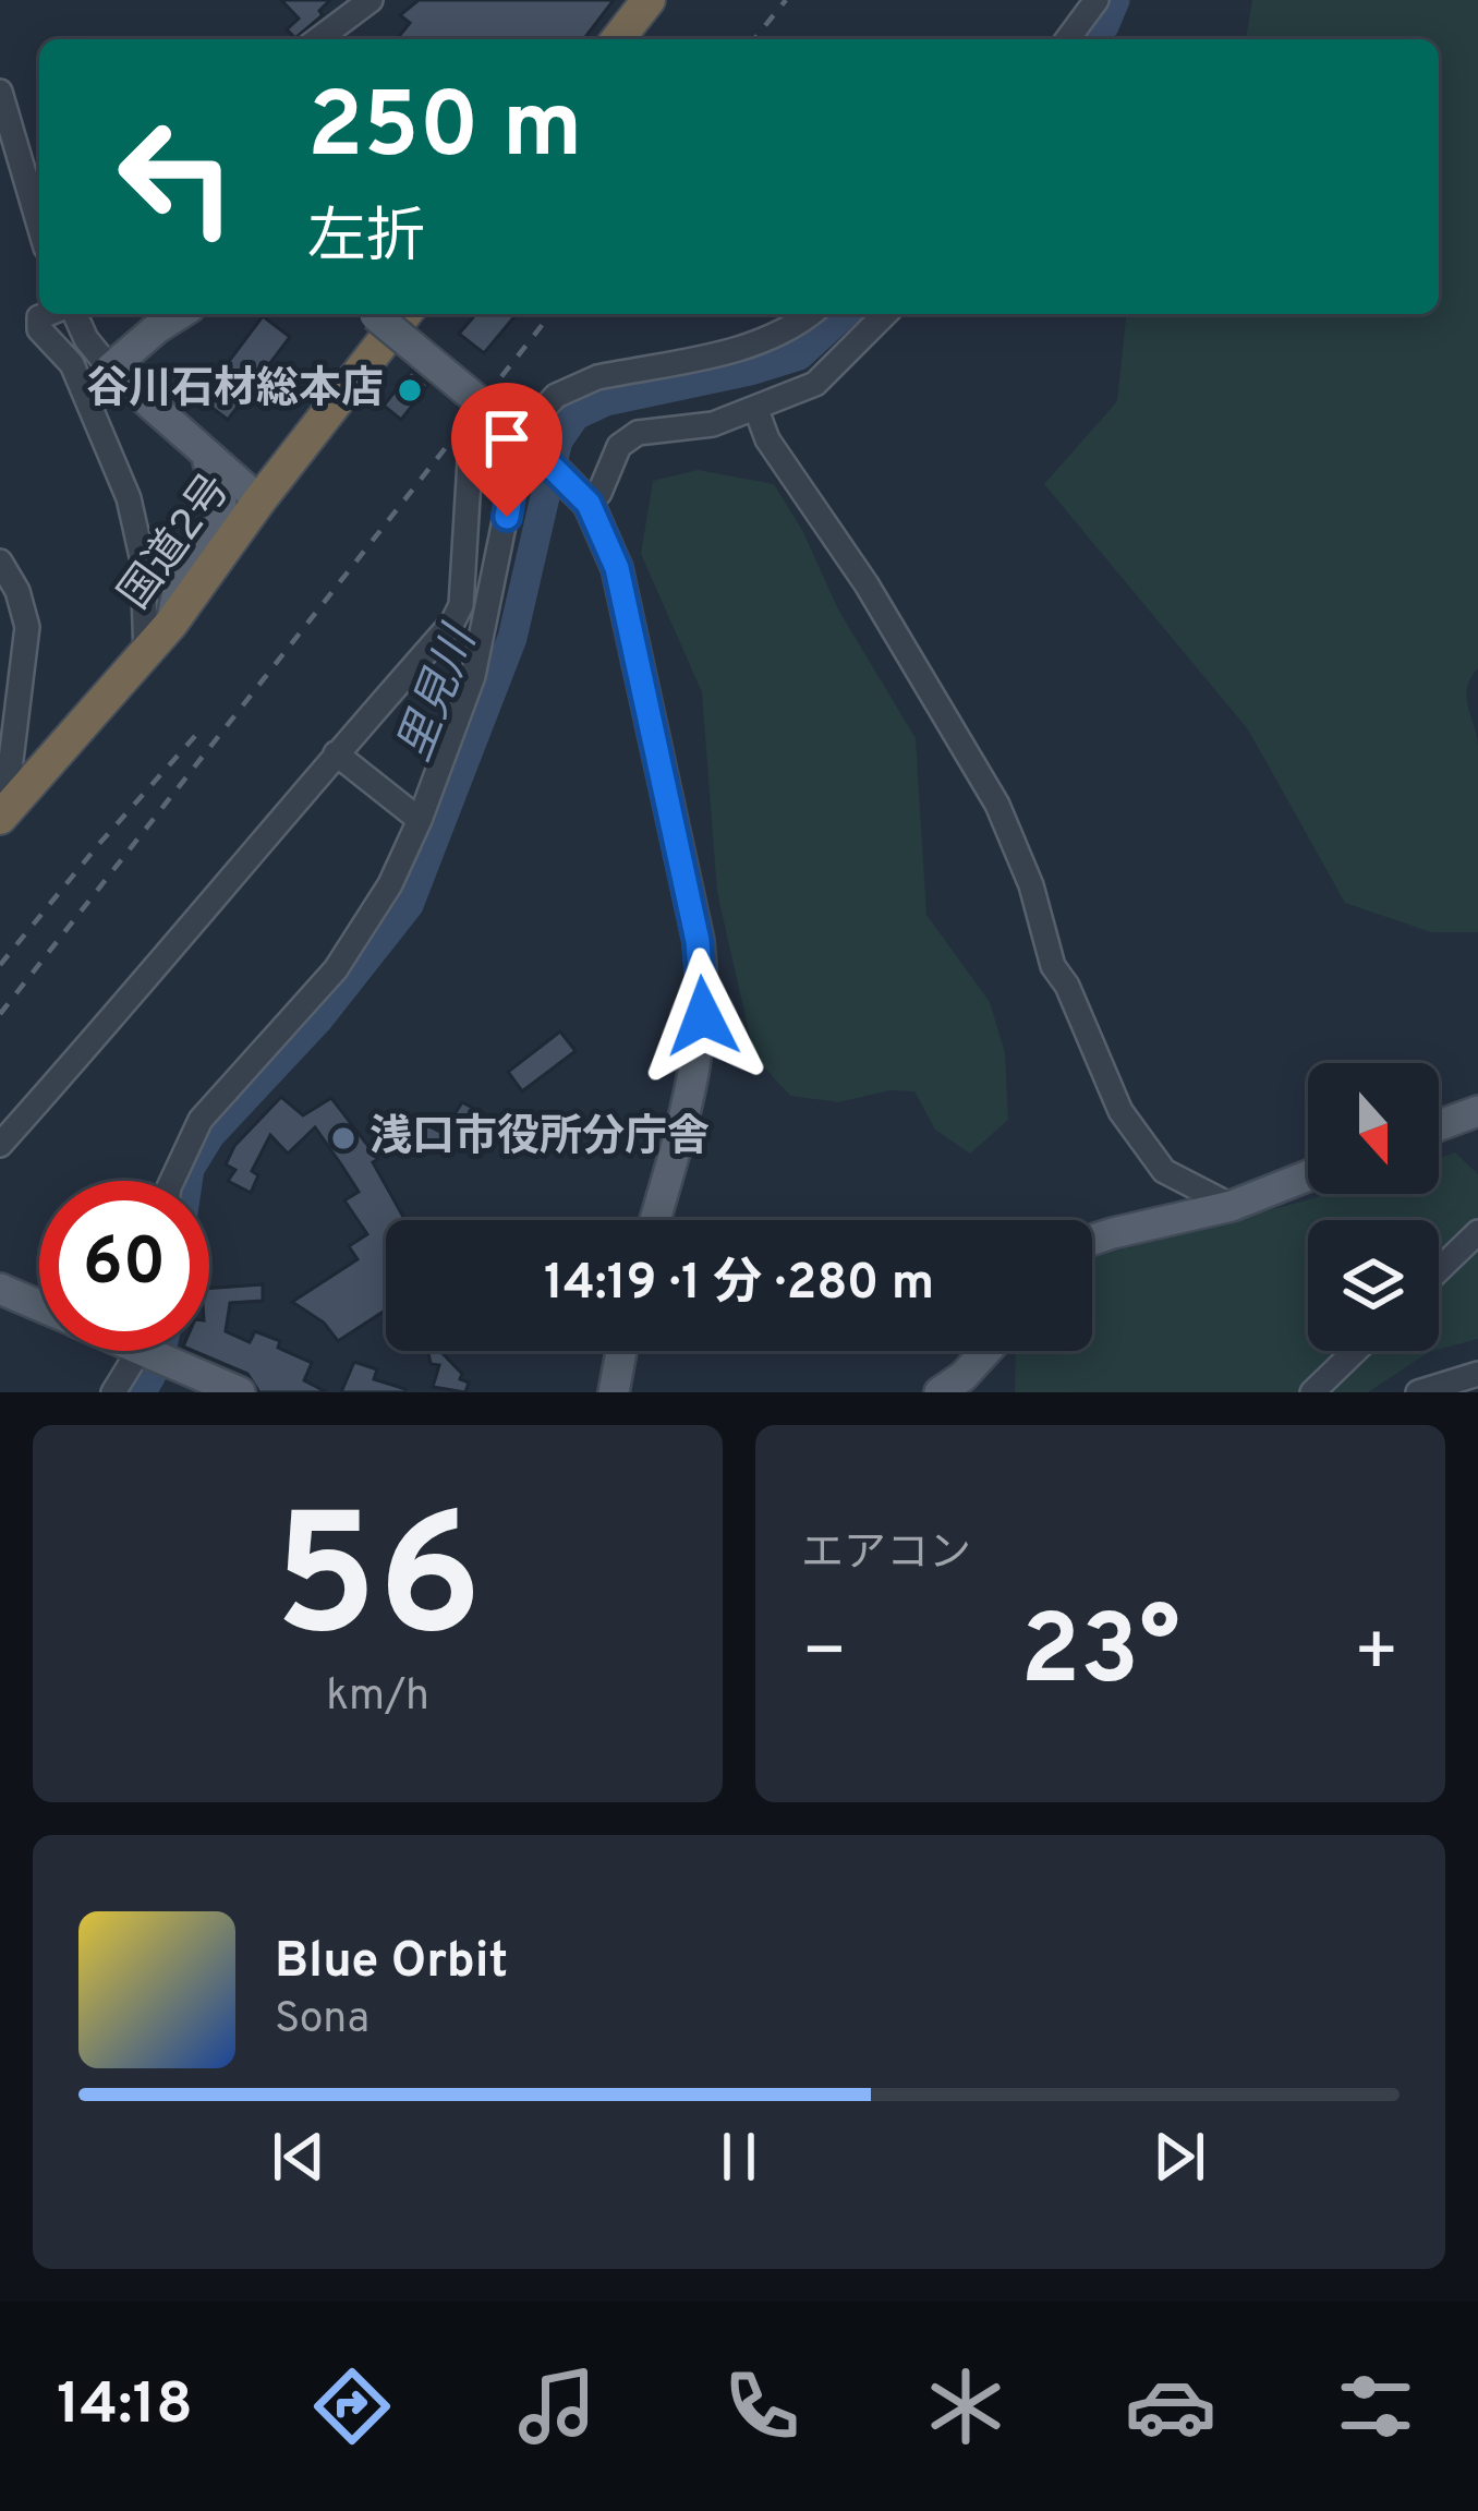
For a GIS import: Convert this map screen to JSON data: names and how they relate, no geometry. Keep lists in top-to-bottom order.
{
  "streets": {
    "highway": ["国道2号"]
  },
  "water": ["里見川"],
  "places": ["谷川石材総本店", "浅口市役所分庁舎"],
  "north": "bottom",
  "page": {
    "turn": ["250 m", "左折"],
    "limit": "60",
    "trip": "14:19 · 1 分 · 280 m",
    "tile": [
      ["56", "km/h"],
      "エアコン"
    ],
    "heat": ["−", "23°", "+"],
    "song": ["Blue Orbit", "Sona"],
    "tabs": "14:18"
  }
}
